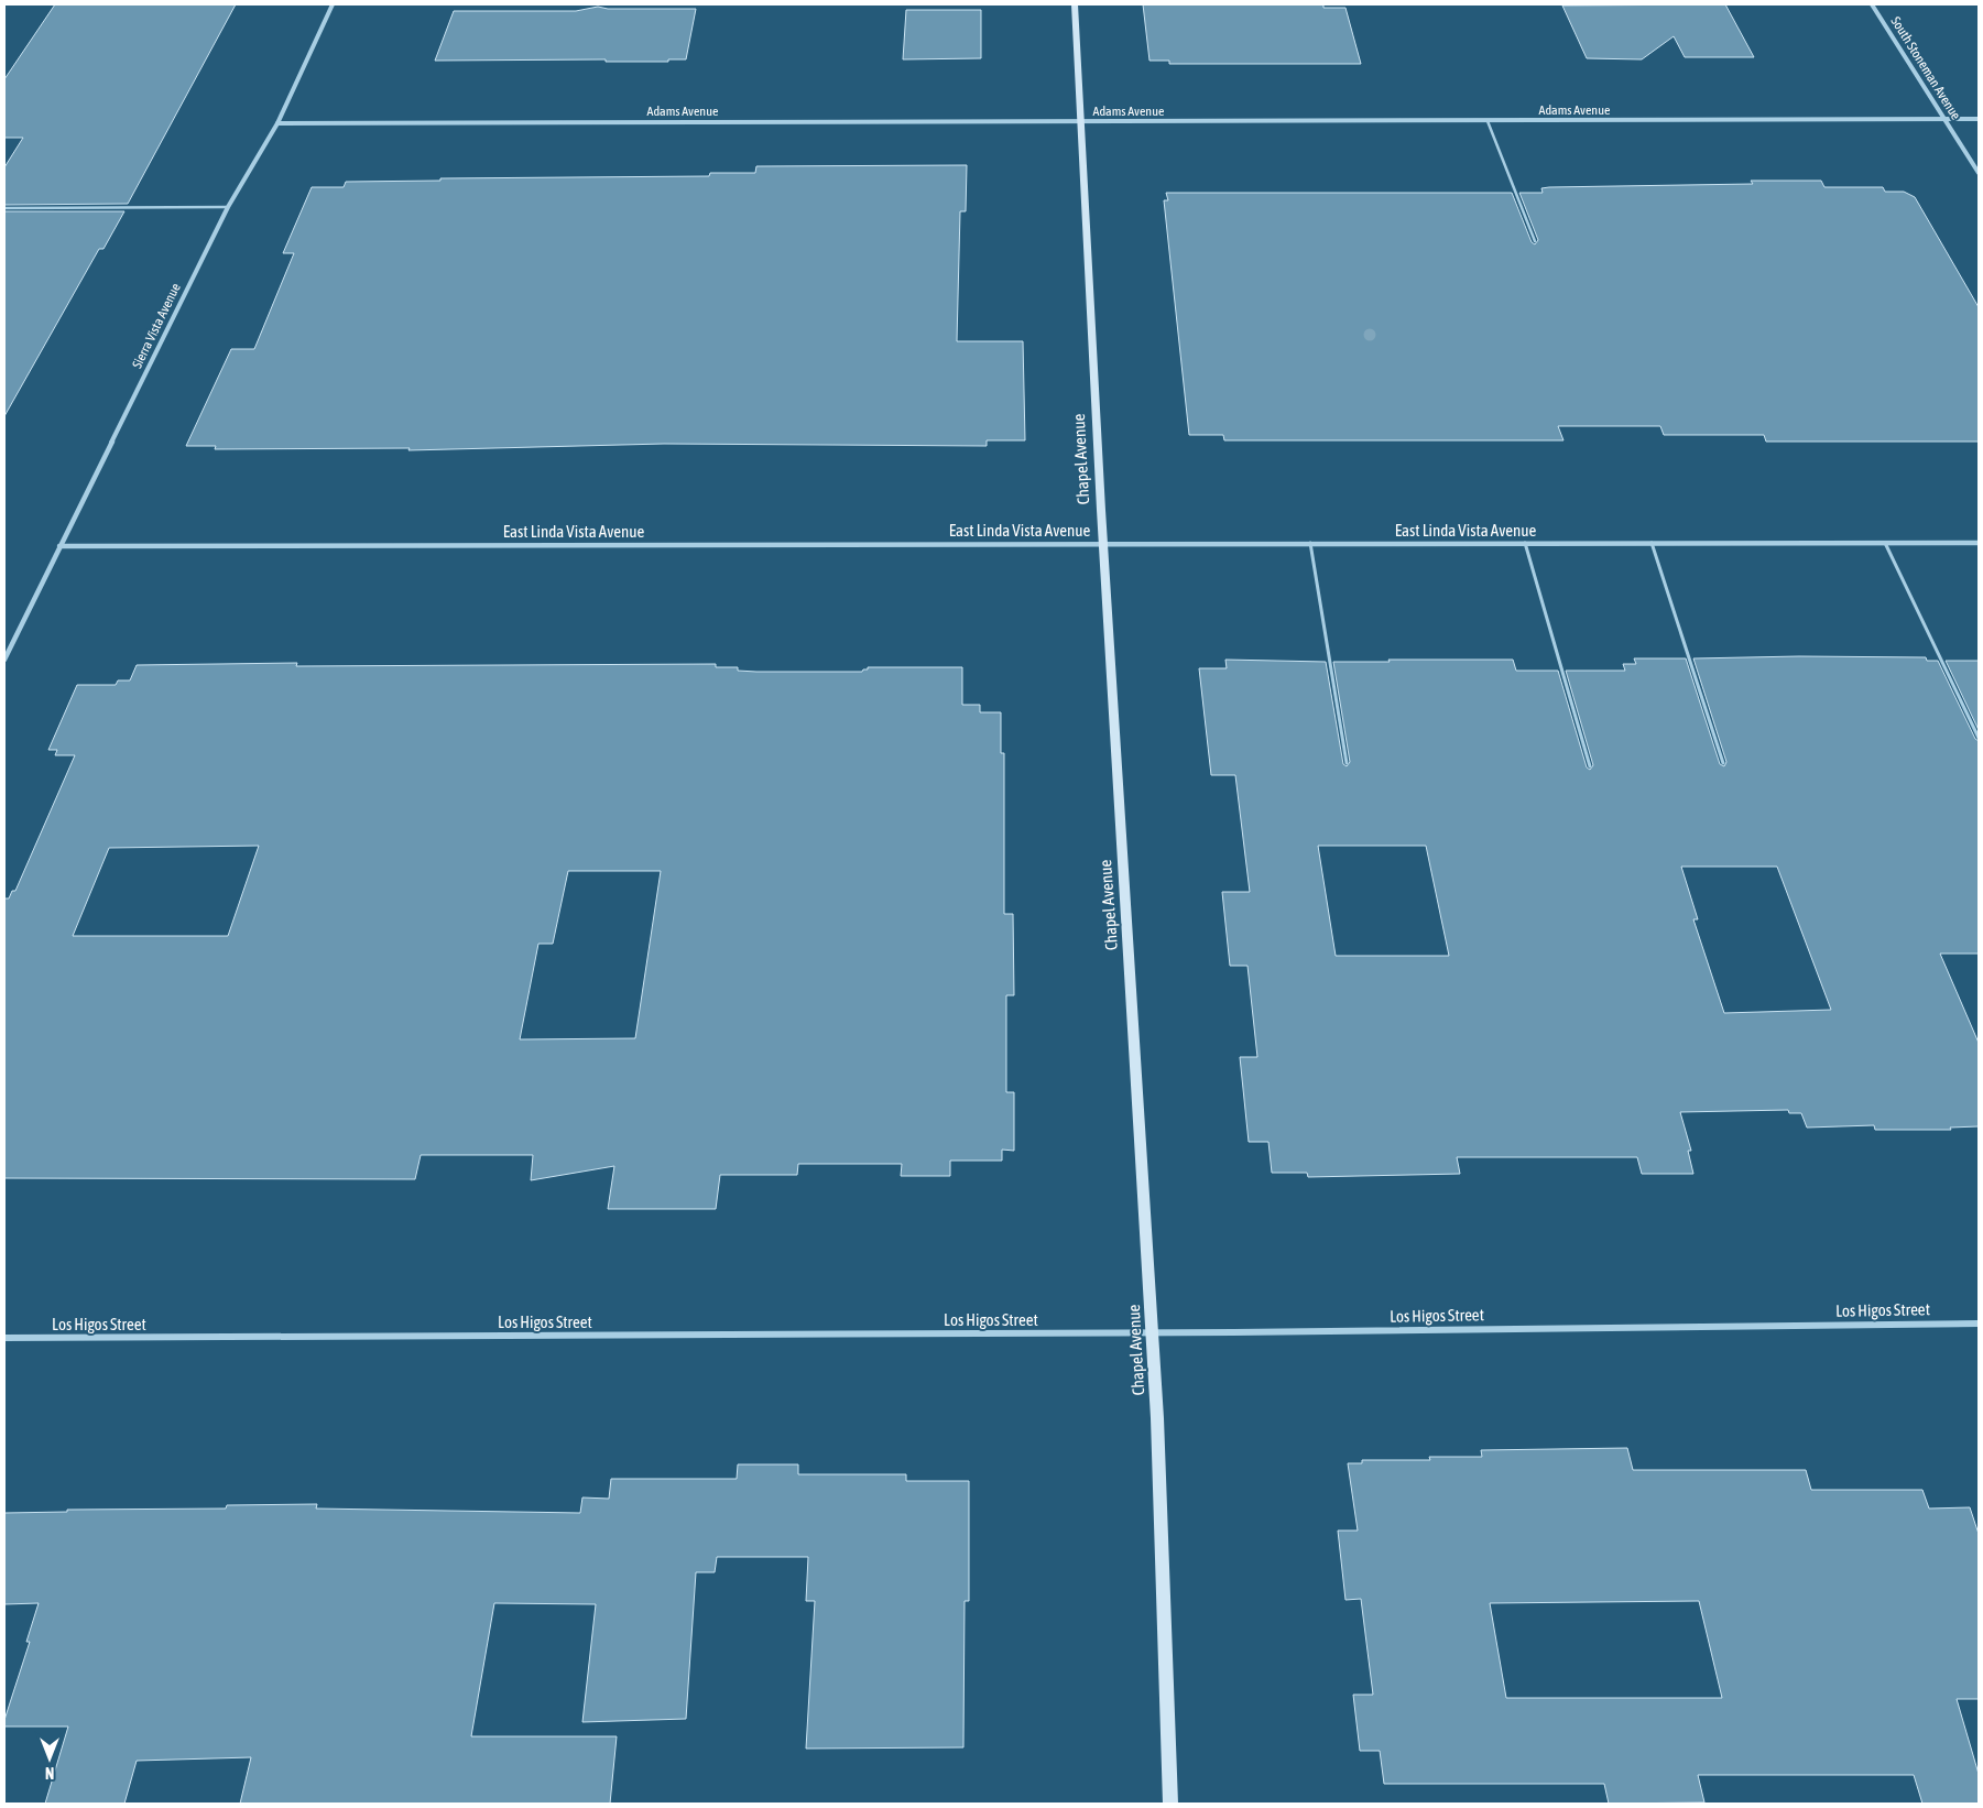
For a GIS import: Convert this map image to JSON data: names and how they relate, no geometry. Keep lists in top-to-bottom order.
{
  "streets": {
    "street": [
      "South Stoneman Avenue",
      "Adams Avenue",
      "Sierra Vista Avenue",
      "Chapel Avenue",
      "East Linda Vista Avenue",
      "Los Higos Street"
    ]
  },
  "crossings": [
    ["South Stoneman Avenue", "Adams Avenue"],
    ["Adams Avenue", "Sierra Vista Avenue"],
    ["Adams Avenue", "Chapel Avenue"],
    ["Sierra Vista Avenue", "East Linda Vista Avenue"],
    ["Chapel Avenue", "East Linda Vista Avenue"],
    ["Chapel Avenue", "Los Higos Street"]
  ],
  "north": "bottom"
}
